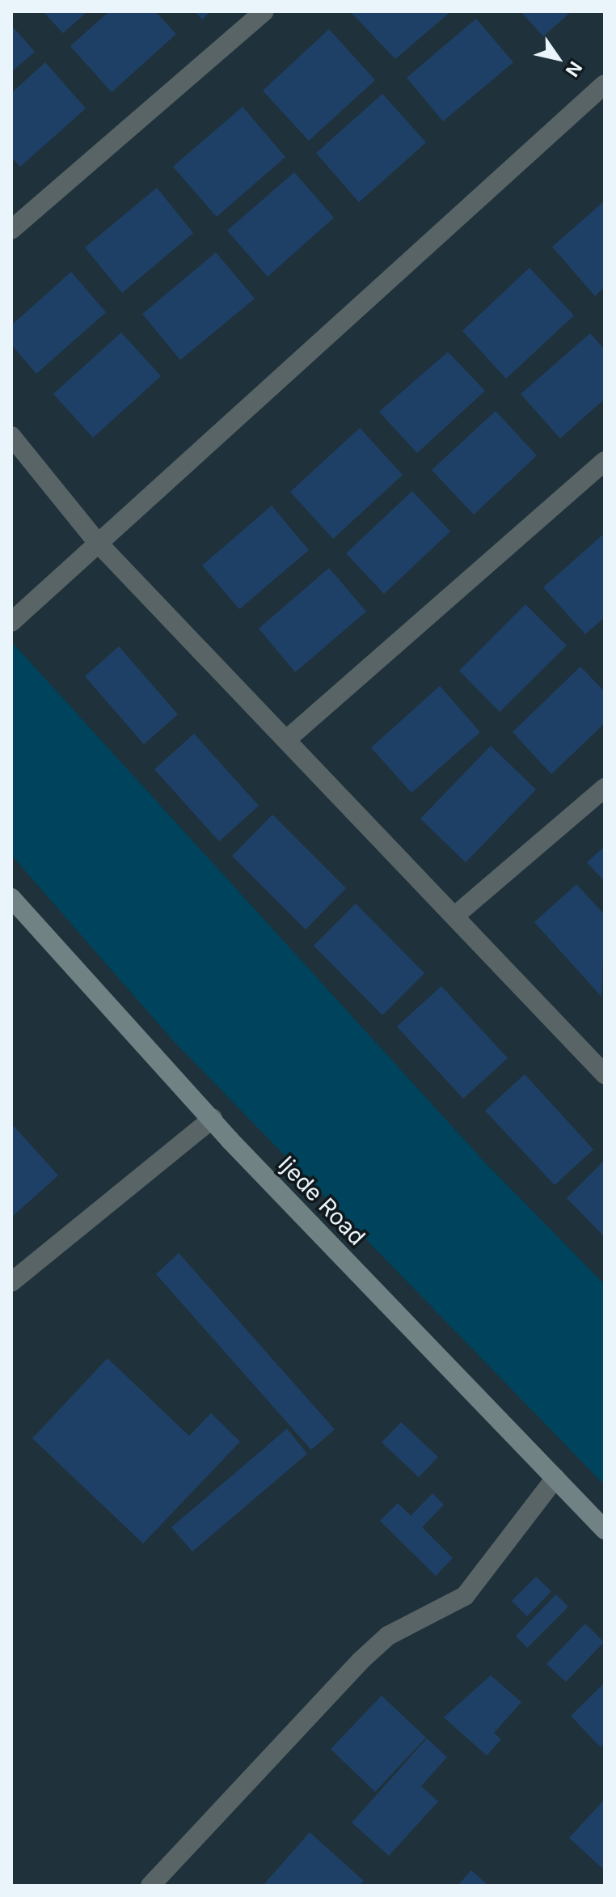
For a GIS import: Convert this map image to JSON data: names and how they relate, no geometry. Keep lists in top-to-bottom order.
{
  "streets": {
    "main road": ["Ijede Road"]
  },
  "north": "bottom right"
}
